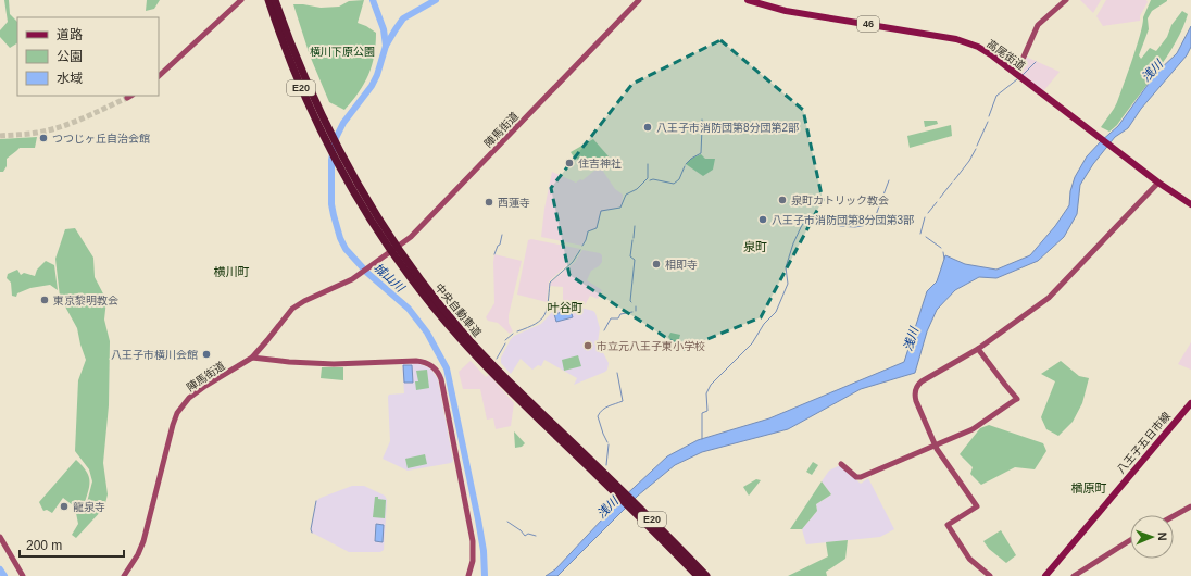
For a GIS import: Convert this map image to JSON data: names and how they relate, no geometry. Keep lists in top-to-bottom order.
{
  "streets": {
    "highway": ["E20", "中央自動車道"],
    "main road": ["46", "高尾街道", "八王子五日市線"],
    "street": ["陣馬街道"]
  },
  "districts": [
    "泉町",
    "横川町",
    "叶谷町",
    "楢原町"
  ],
  "water": ["浅川", "城山川"],
  "parks": ["横川下原公園"],
  "places": [
    "八王子市消防団第8分団第2部",
    "つつじヶ丘自治会館",
    "住吉神社",
    "泉町カトリック教会",
    "西蓮寺",
    "八王子市消防団第8分団第3部",
    "相即寺",
    "東京黎明教会",
    "市立元八王子東小学校",
    "八王子市横川会館",
    "龍泉寺"
  ],
  "legend": ["道路", "公園", "水域"],
  "scale_bar": "200 m",
  "north": "right"
}
